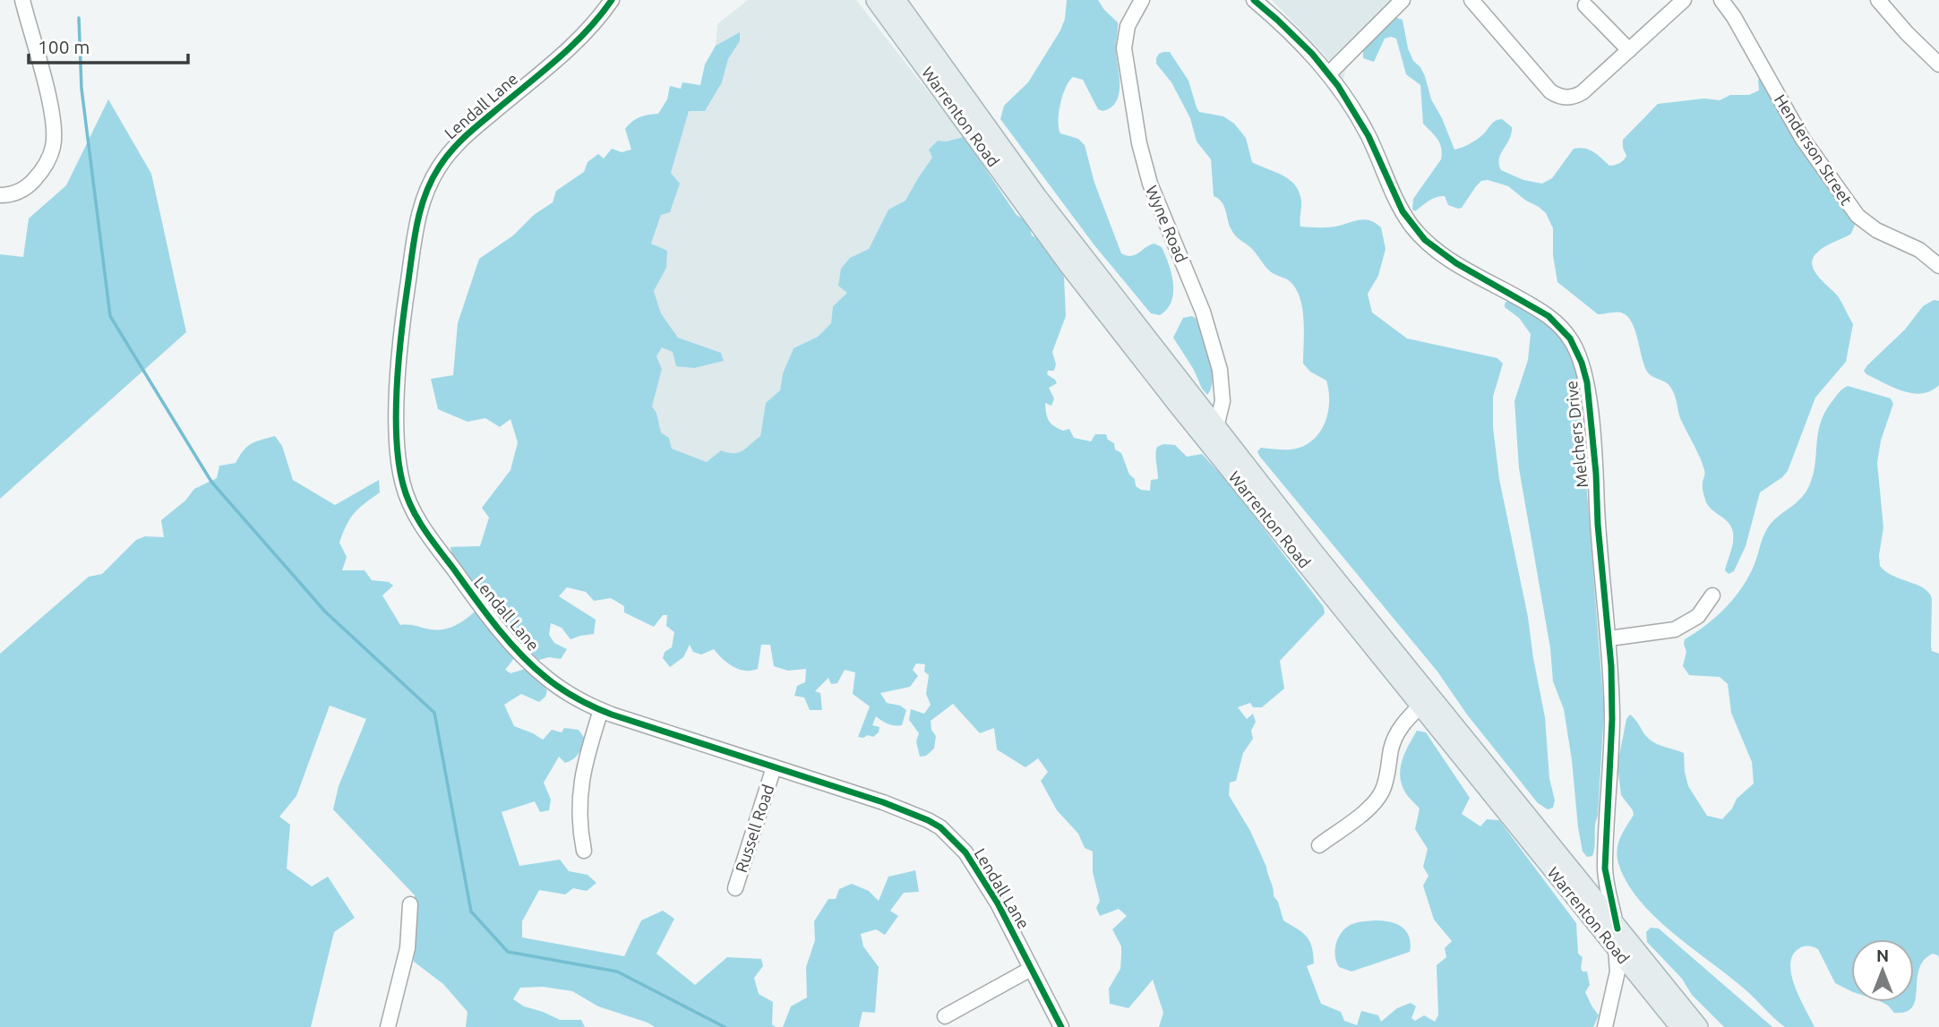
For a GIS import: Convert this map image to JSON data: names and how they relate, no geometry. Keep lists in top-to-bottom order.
{
  "streets": {
    "main road": ["Warrenton Road"],
    "street": [
      "Lendall Lane",
      "Henderson Street",
      "Wyne Road",
      "Melchers Drive",
      "Russell Road"
    ]
  },
  "crossings": [
    ["Lendall Lane", "Russell Road"],
    ["Warrenton Road", "Wyne Road"],
    ["Warrenton Road", "Melchers Drive"]
  ],
  "scale_bar": "100 m",
  "north": "top"
}
